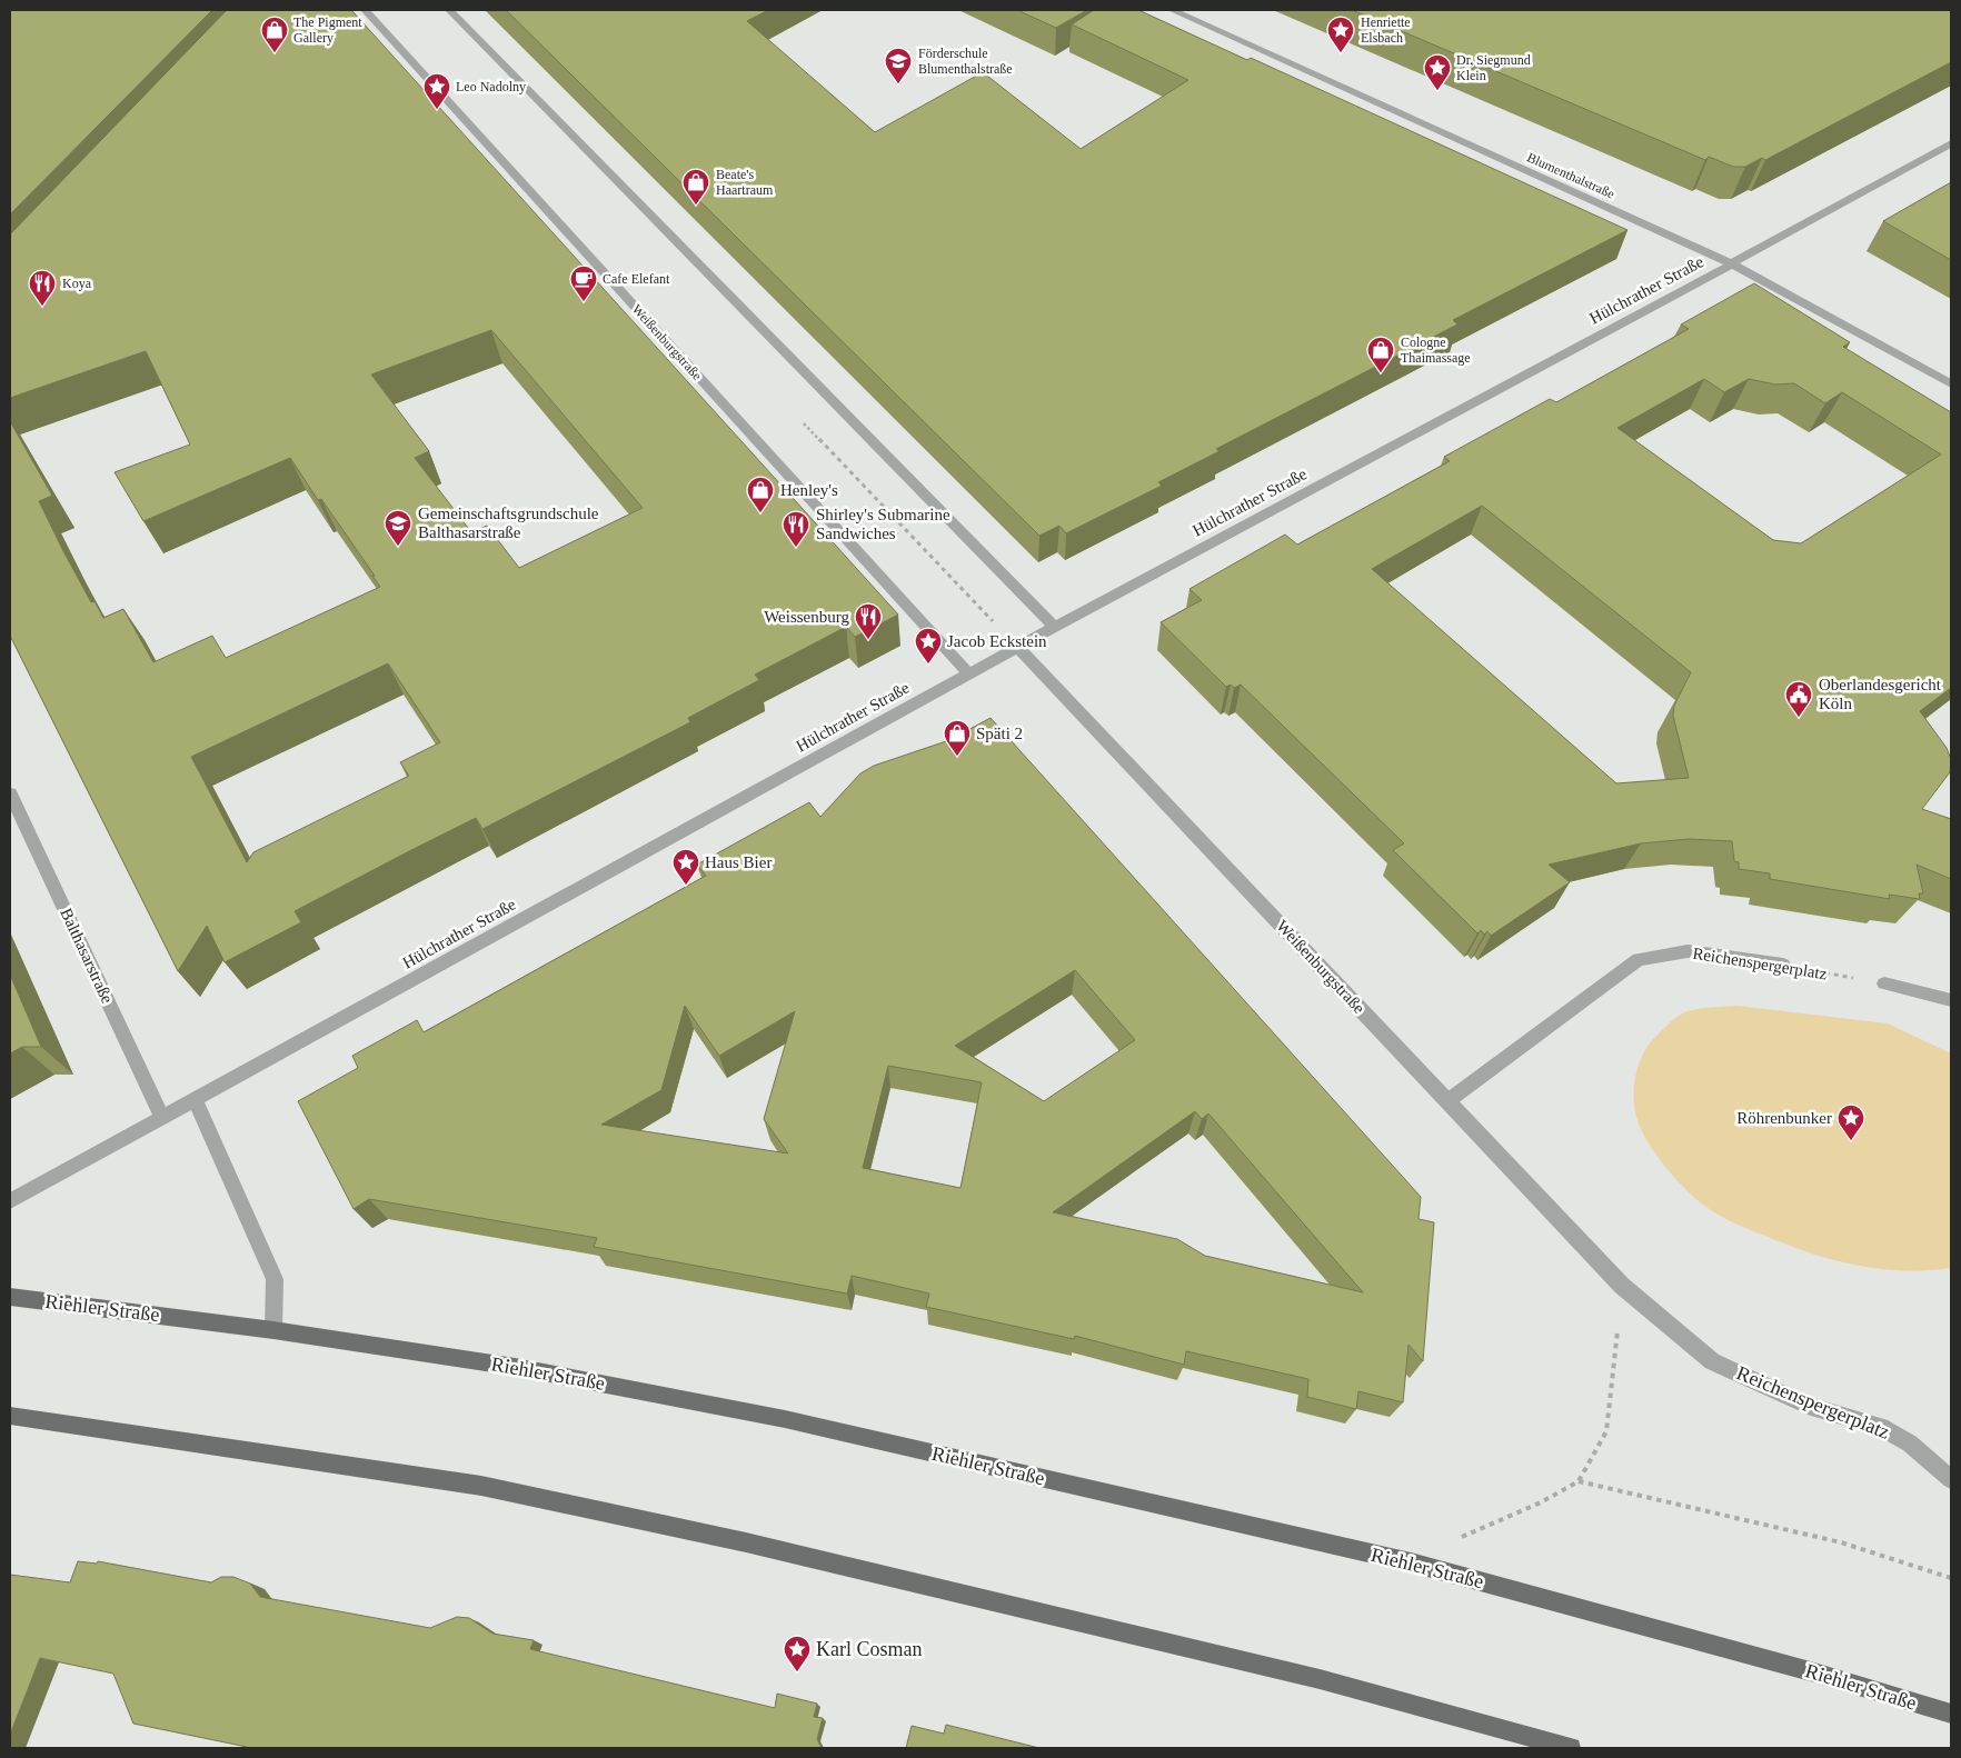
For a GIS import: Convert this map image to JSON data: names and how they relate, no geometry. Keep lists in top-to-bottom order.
{
  "streets": {
    "main road": ["Riehler Straße"],
    "street": [
      "Blumenthalstraße",
      "Hülchrather Straße",
      "Weißenburgstraße",
      "Balthasarstraße",
      "Reichenspergerplatz"
    ]
  },
  "crossings": [
    ["Blumenthalstraße", "Hülchrather Straße"],
    ["Hülchrather Straße", "Weißenburgstraße"],
    ["Hülchrather Straße", "Balthasarstraße"],
    ["Weißenburgstraße", "Reichenspergerplatz"]
  ],
  "places": {
    "shop": [
      "The Pigment Gallery",
      "Beate's Haartraum",
      "Cologne Thaimassage",
      "Henley's",
      "Späti 2"
    ],
    "place": [
      "Henriette Elsbach",
      "Dr. Siegmund Klein",
      "Leo Nadolny",
      "Jacob Eckstein",
      "Haus Bier",
      "Röhrenbunker",
      "Karl Cosman"
    ],
    "school or university": ["Förderschule Blumenthalstraße", "Gemeinschaftsgrundschule Balthasarstraße"],
    "cafe": ["Cafe Elefant"],
    "restaurant": ["Koya", "Shirley's Submarine Sandwiches", "Weissenburg"],
    "public building": ["Oberlandesgericht Köln"]
  }
}
